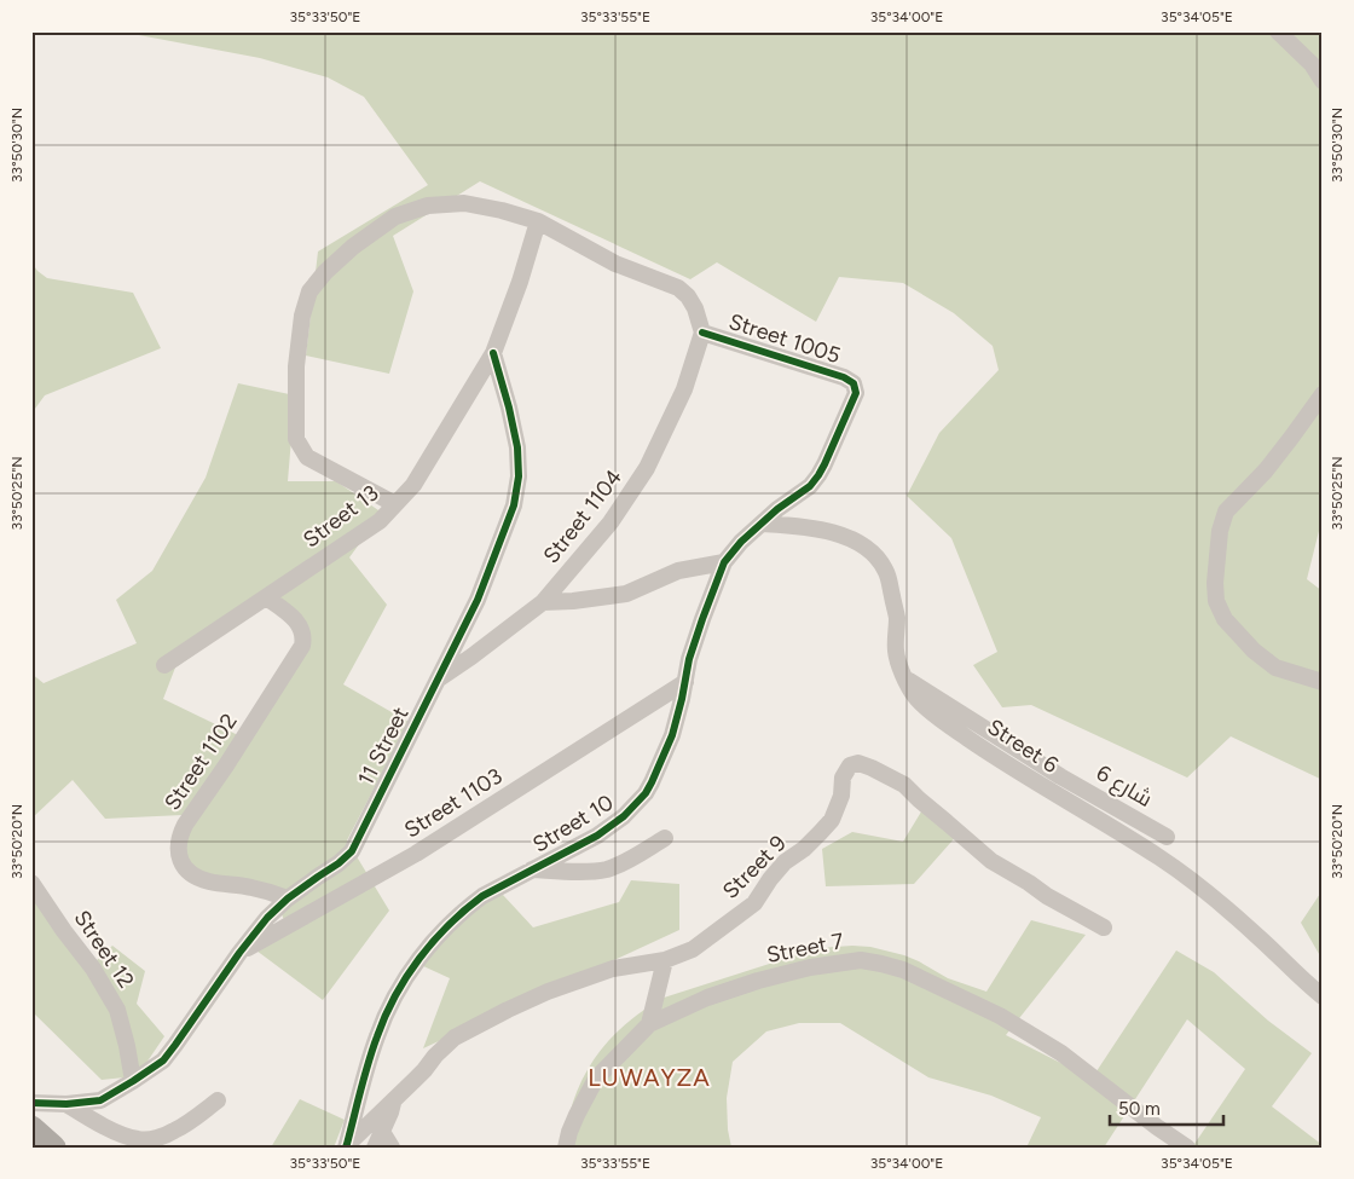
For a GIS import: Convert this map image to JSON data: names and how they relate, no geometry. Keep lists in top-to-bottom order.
{
  "streets": {
    "street": [
      "Street 1005",
      "Street 13",
      "Street 1104",
      "11 Street",
      "Street 6",
      "Street 1102",
      "شارع 6",
      "Street 1103",
      "Street 10",
      "Street 9",
      "Street 7",
      "Street 12"
    ]
  },
  "crossings": [
    ["Street 1005", "Street 1104"],
    ["Street 1005", "Street 10"],
    ["Street 13", "11 Street"],
    ["Street 13", "Street 1102"],
    ["Street 1104", "11 Street"],
    ["11 Street", "Street 1102"],
    ["11 Street", "Street 1103"],
    ["11 Street", "Street 12"],
    ["Street 6", "شارع 6"],
    ["Street 6", "Street 10"],
    ["Street 1103", "Street 10"],
    ["Street 10", "Street 9"]
  ],
  "districts": ["LUWAYZA"],
  "scale_bar": "50 m",
  "coordinates": [
    "35°33'50\"E",
    "35°33'55\"E",
    "35°34'00\"E",
    "35°34'05\"E",
    "33°50'30\"N",
    "33°50'25\"N",
    "33°50'20\"N"
  ]
}
